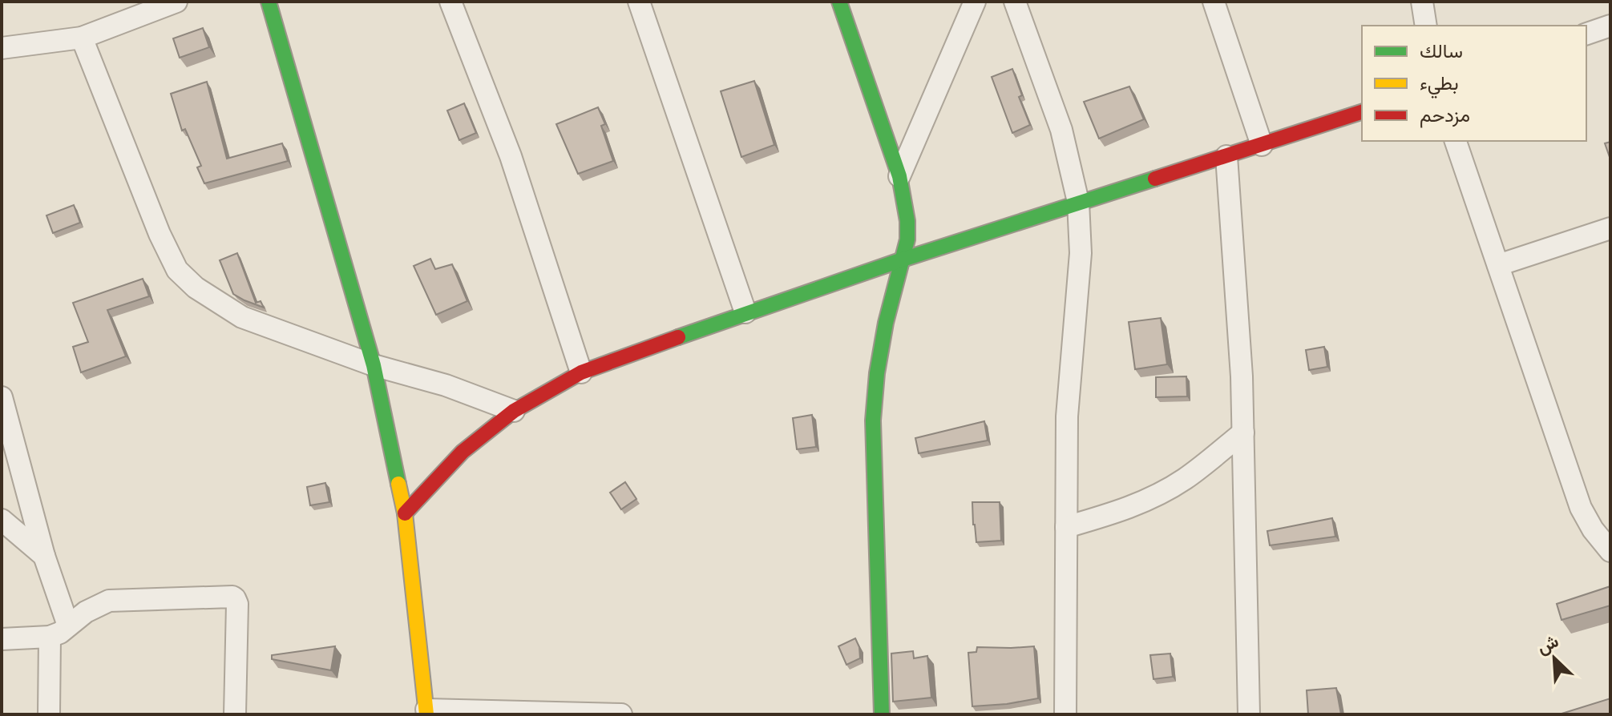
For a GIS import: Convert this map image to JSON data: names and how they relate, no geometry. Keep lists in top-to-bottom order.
{
  "legend": ["سالك", "بطيء", "مزدحم"],
  "north": "top left"
}
